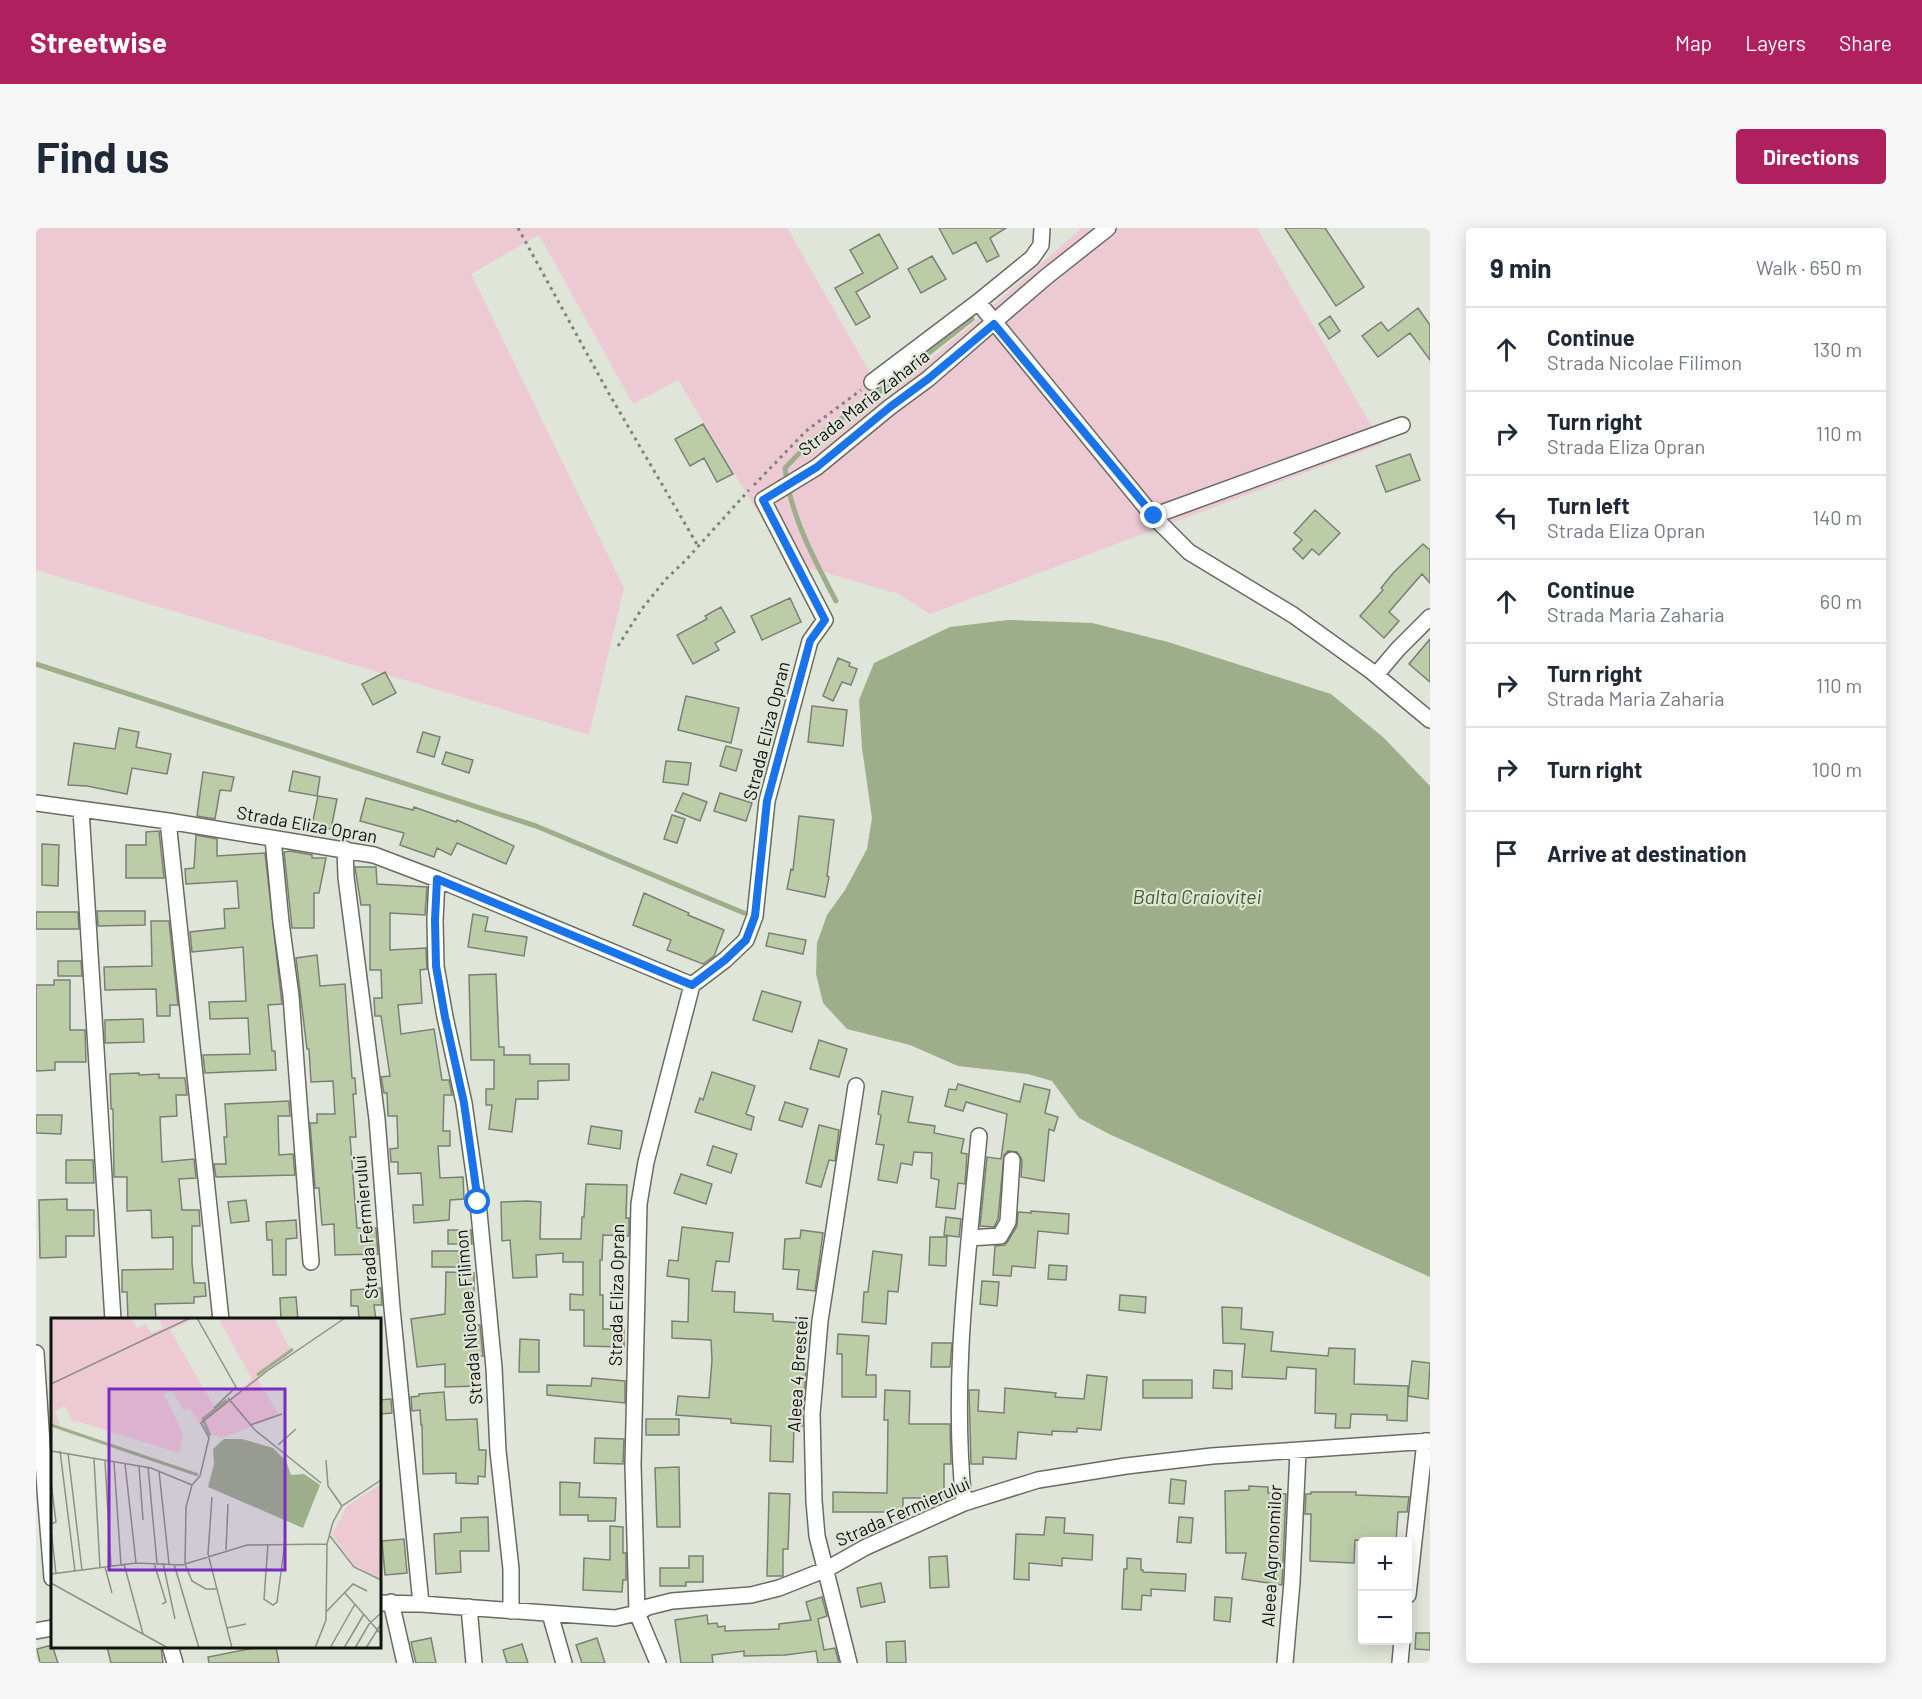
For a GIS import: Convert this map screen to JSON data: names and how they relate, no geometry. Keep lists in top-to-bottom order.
{
  "streets": {
    "street": [
      "Strada Maria Zaharia",
      "Strada Eliza Opran",
      "Strada Fermierului",
      "Strada Nicolae Filimon",
      "Aleea 4 Brestei",
      "Aleea Agronomilor"
    ]
  },
  "crossings": [
    ["Strada Maria Zaharia", "Strada Eliza Opran"],
    ["Strada Eliza Opran", "Strada Fermierului"],
    ["Strada Eliza Opran", "Strada Nicolae Filimon"],
    ["Strada Fermierului", "Strada Nicolae Filimon"],
    ["Strada Fermierului", "Aleea 4 Brestei"],
    ["Strada Fermierului", "Aleea Agronomilor"]
  ],
  "water": ["Balta Craioviței"],
  "page": {
    "header": "Streetwise",
    "nav": ["Map", "Layers", "Share"],
    "buttons": "Directions",
    "title": "Find us",
    "heading": ["9 min", "Walk · 650 m"],
    "list": [
      ["Continue", "Strada Nicolae Filimon", "130 m"],
      ["Turn right", "Strada Eliza Opran", "110 m"],
      ["Turn left", "Strada Eliza Opran", "140 m"],
      ["Continue", "Strada Maria Zaharia", "60 m"],
      ["Turn right", "Strada Maria Zaharia", "110 m"],
      ["Turn right", "100 m"],
      "Arrive at destination"
    ],
    "map_buttons": ["+", "−"]
  }
}
